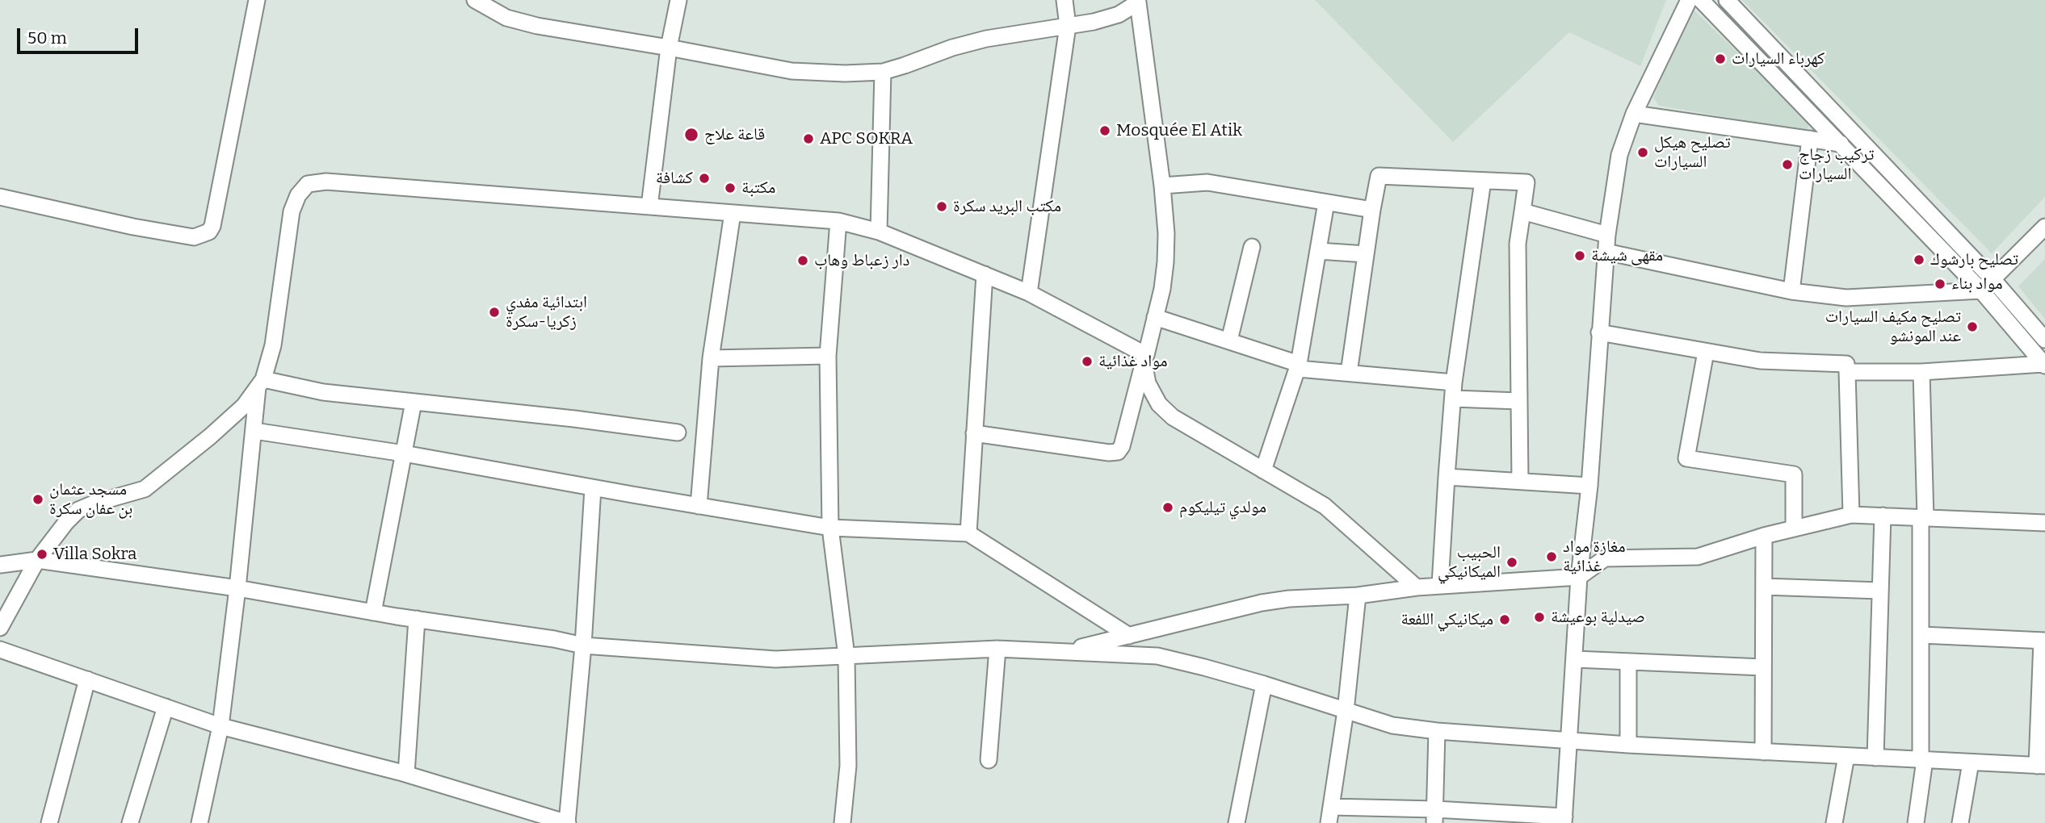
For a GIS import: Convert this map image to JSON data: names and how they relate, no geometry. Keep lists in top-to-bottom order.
{
  "places": [
    "كهرباء السيارات",
    "Mosquée El Atik",
    "قاعة علاج",
    "APC SOKRA",
    "تصليح هيكل السيارات",
    "تركيب زجاج السيارات",
    "كشافة",
    "مكتبة",
    "مكتب البريد سكرة",
    "مقهى شيشة",
    "تصليح بارشوك",
    "دار زعباط وهاب",
    "مواد بناء",
    "ابتدائية مفدي زكريا-سكرة",
    "تصليح مكيف السيارات عند المونشو",
    "مواد غذائية",
    "مسجد عثمان بن عفان سكرة",
    "مولدي تيليكوم",
    "Villa Sokra",
    "مغازة مواد غذائية",
    "الحبيب الميكانيكي",
    "صيدلية بوعيشة",
    "ميكانيكي اللفعة"
  ],
  "scale_bar": "50 m"
}
